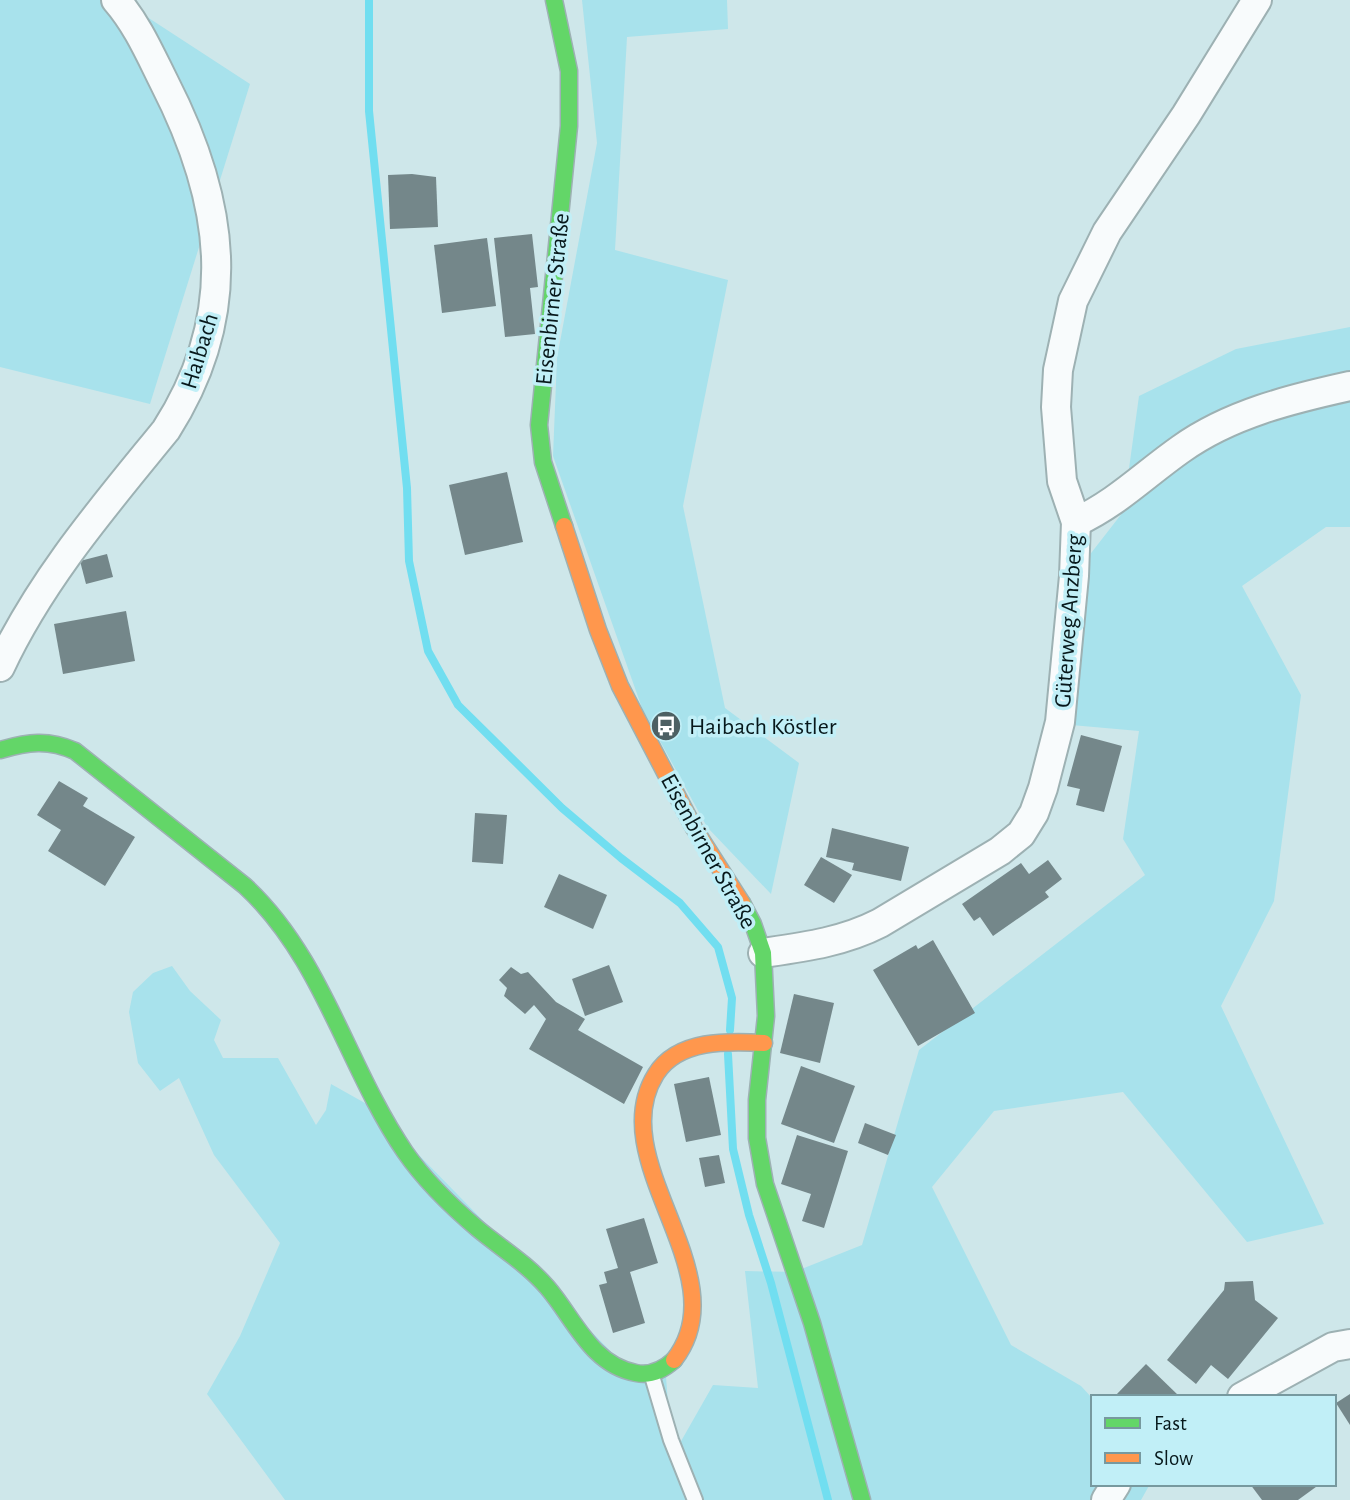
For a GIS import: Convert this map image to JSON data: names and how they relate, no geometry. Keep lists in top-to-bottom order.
{
  "streets": {
    "main road": ["Eisenbirner Straße"],
    "street": ["Haibach", "Güterweg Anzberg"]
  },
  "crossings": [
    ["Eisenbirner Straße", "Güterweg Anzberg"]
  ],
  "places": {
    "bus stop": ["Haibach Köstler"]
  },
  "legend": ["Fast", "Slow"]
}
